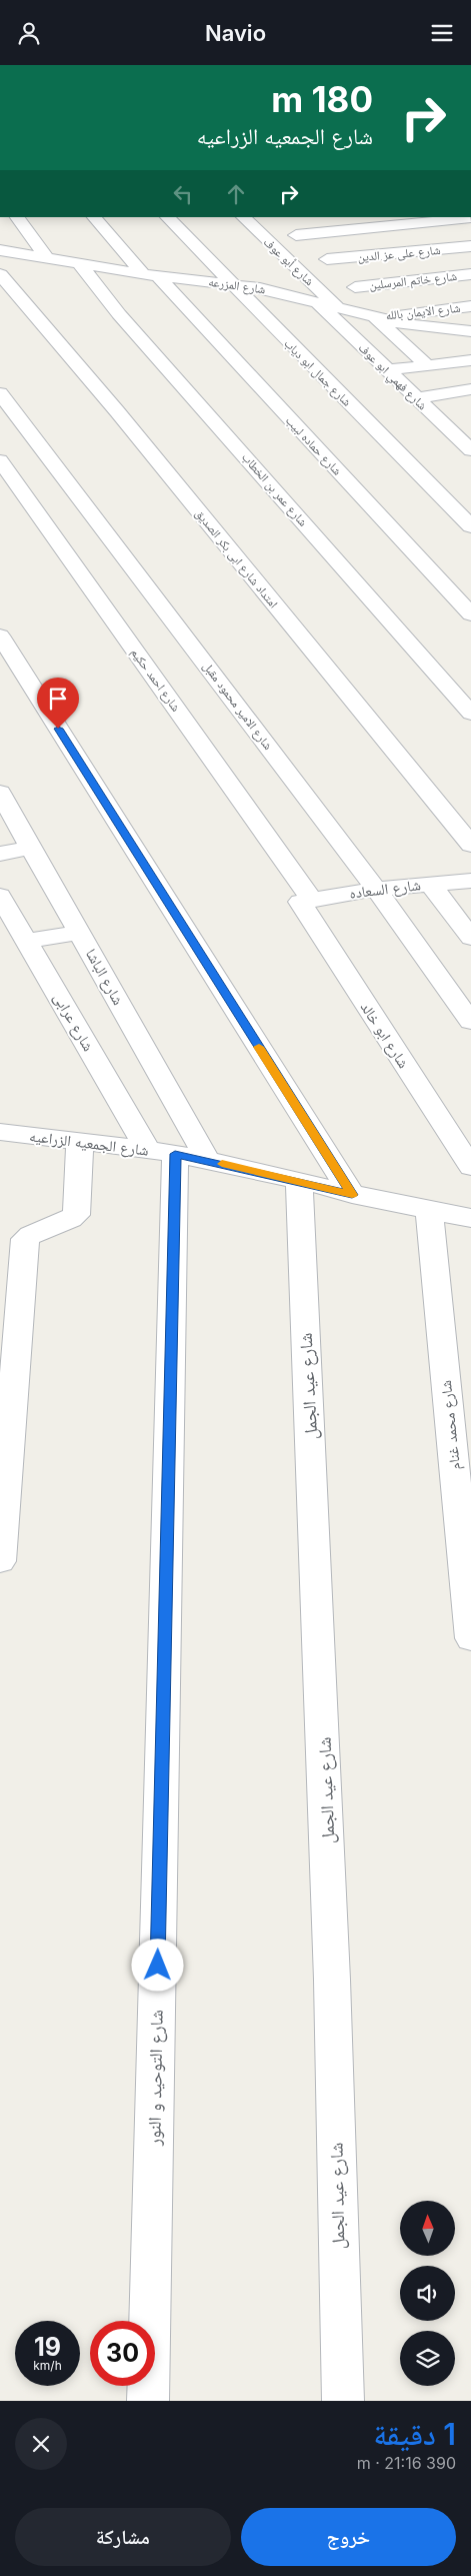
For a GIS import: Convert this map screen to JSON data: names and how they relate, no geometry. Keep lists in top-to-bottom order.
{
  "streets": {
    "street": [
      "شارع على عز الدين",
      "شارع أبو عوف",
      "شارع خاتم المرسلين",
      "شارع المزرعه",
      "شارع الايمان بالله",
      "شارع جمال ابو دياب",
      "شارع فهمي ابو عوف",
      "شارع حماده لبيب",
      "شارع عمر بن الخطاب",
      "امتداد شارع ابى بكر الصديق",
      "شارع احمد حكيم",
      "شارع الامير محمود مقبل",
      "شارع السعاده",
      "شارع الباشا",
      "شارع عرابى",
      "شارع ابو خالد",
      "شارع الجمعيه الزراعيه",
      "شارع عيد الجمل",
      "شارع محمد غنام",
      "شارع التوحيد و النور"
    ]
  },
  "crossings": [
    ["شارع أبو عوف", "شارع المزرعه"],
    ["شارع المزرعه", "شارع الايمان بالله"],
    ["شارع المزرعه", "شارع جمال ابو دياب"],
    ["شارع المزرعه", "شارع فهمي ابو عوف"],
    ["شارع المزرعه", "شارع حماده لبيب"],
    ["شارع المزرعه", "شارع عمر بن الخطاب"],
    ["شارع احمد حكيم", "شارع السعاده"],
    ["شارع احمد حكيم", "شارع ابو خالد"],
    ["شارع الامير محمود مقبل", "شارع السعاده"],
    ["شارع السعاده", "شارع ابو خالد"],
    ["شارع الباشا", "شارع الجمعيه الزراعيه"],
    ["شارع عرابى", "شارع الجمعيه الزراعيه"],
    ["شارع عرابى", "شارع التوحيد و النور"],
    ["شارع الجمعيه الزراعيه", "شارع عيد الجمل"],
    ["شارع الجمعيه الزراعيه", "شارع محمد غنام"],
    ["شارع الجمعيه الزراعيه", "شارع التوحيد و النور"]
  ],
  "north": "top",
  "page": {
    "header": "Navio",
    "turn": ["180 m", "شارع الجمعيه الزراعيه"],
    "speed": "19 km/h",
    "limit": "30",
    "heading": ["1 دقيقة", "390 m · 21:16"],
    "buttons": ["خروج", "مشاركة"]
  }
}
